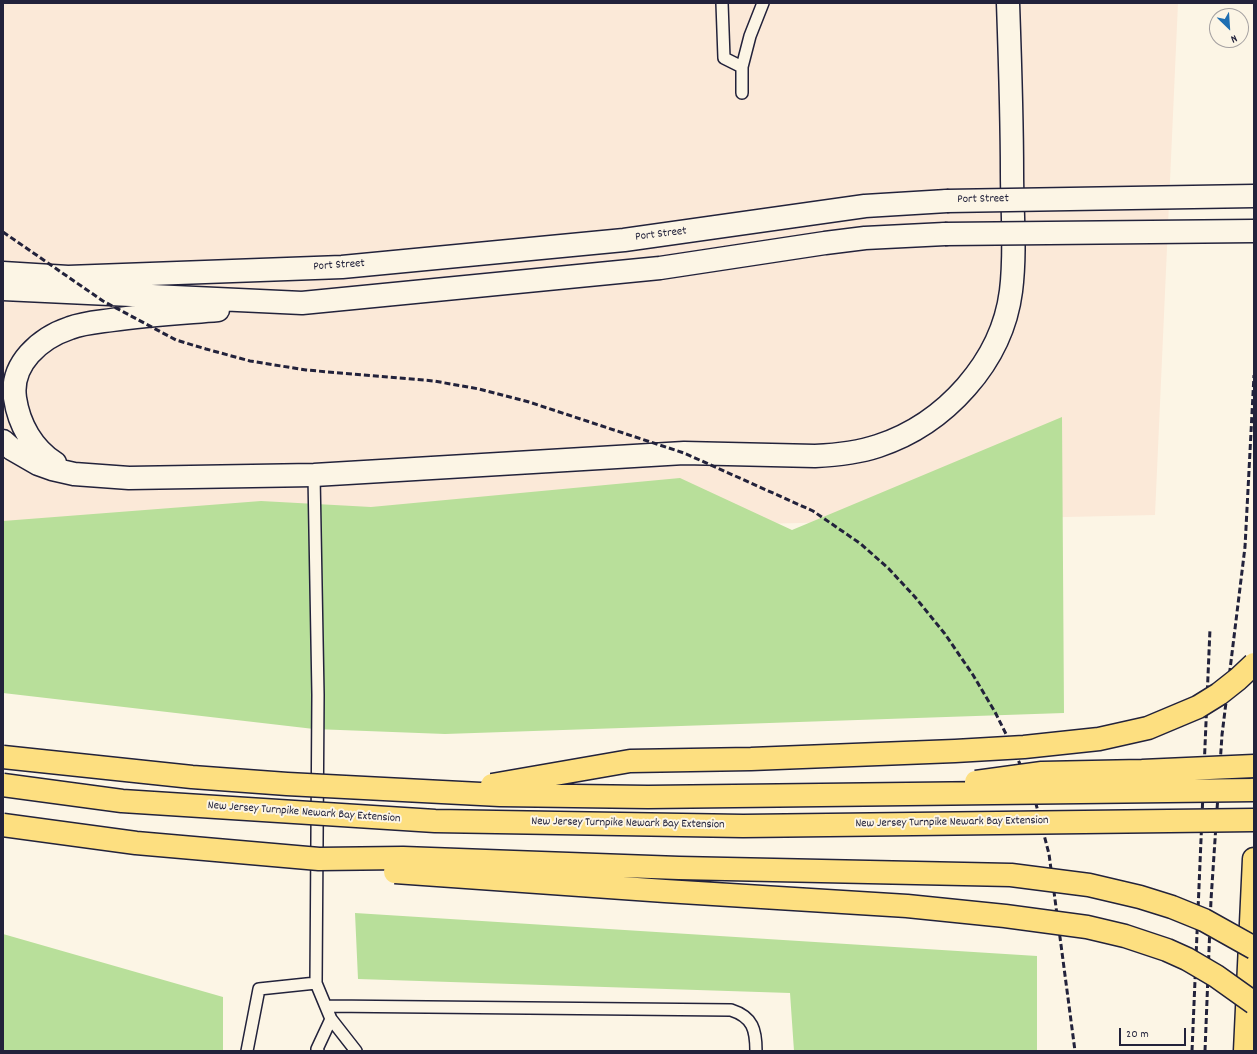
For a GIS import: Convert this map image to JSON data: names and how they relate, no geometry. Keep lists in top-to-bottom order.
{
  "streets": {
    "highway": ["New Jersey Turnpike Newark Bay Extension"],
    "main road": ["Port Street"]
  },
  "scale_bar": "20 m",
  "north": "bottom right"
}
